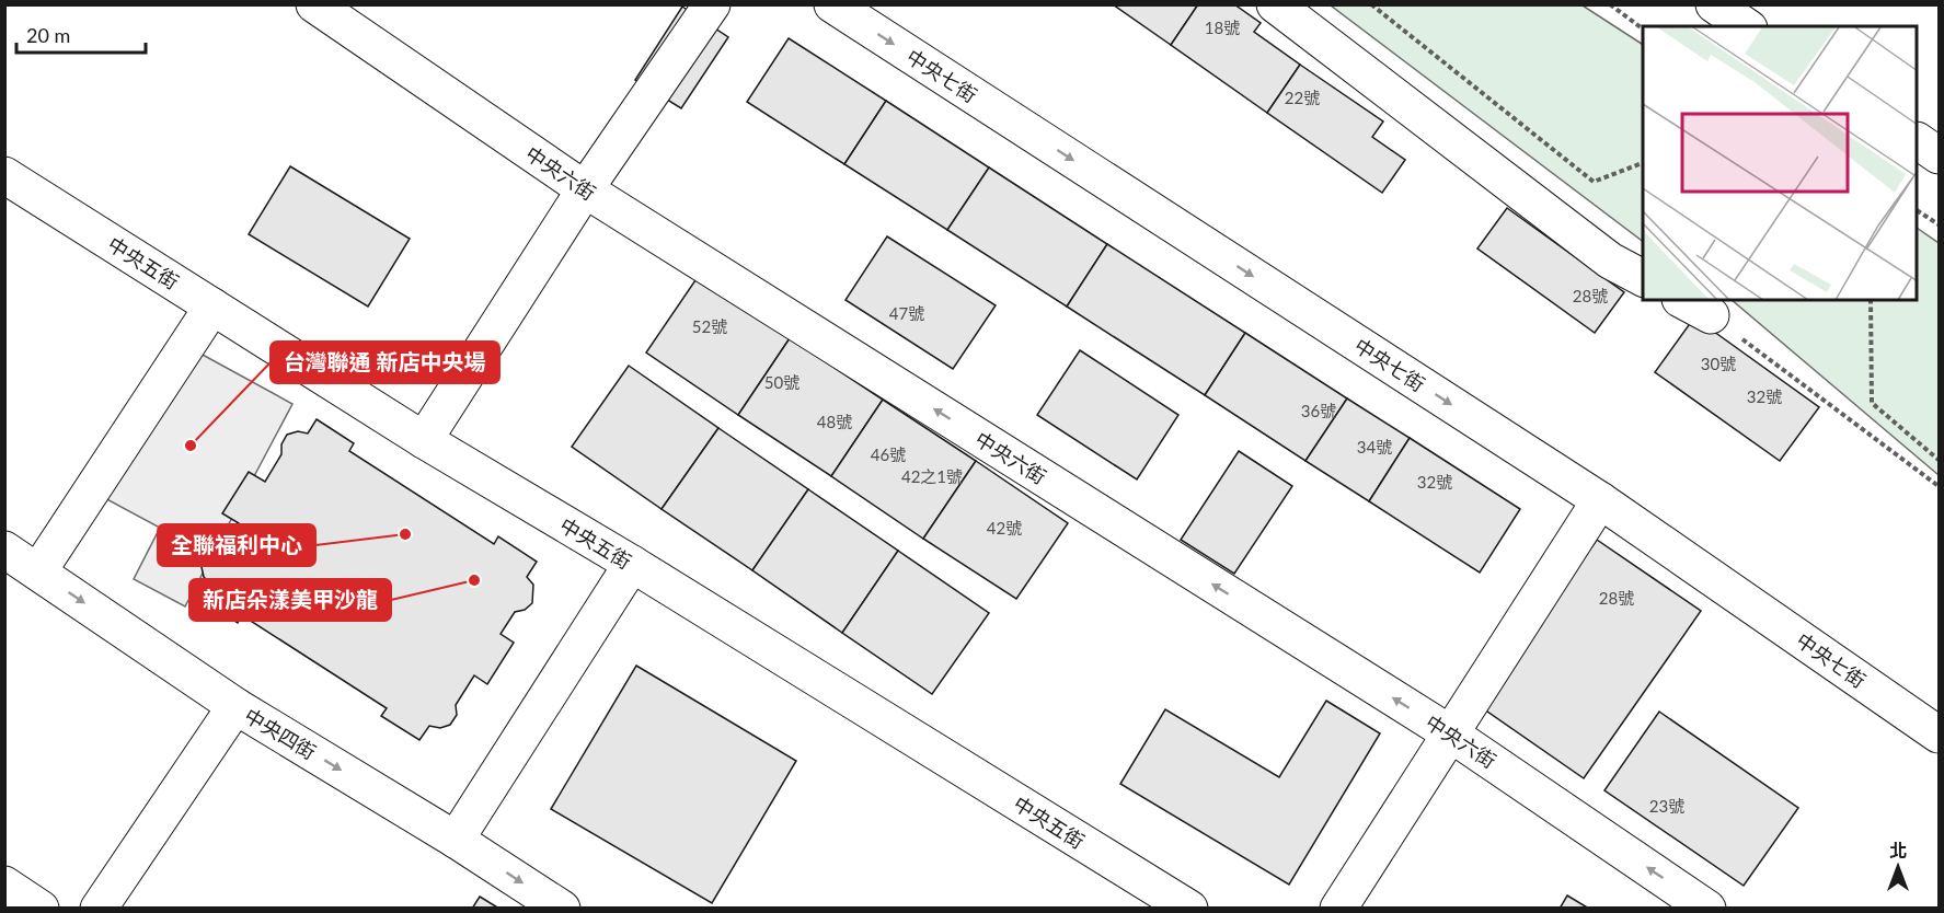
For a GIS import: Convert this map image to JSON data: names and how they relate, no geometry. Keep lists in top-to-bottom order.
{
  "streets": {
    "street": [
      "中央七街",
      "中央六街",
      "中央五街",
      "中央四街"
    ]
  },
  "one_way": ["中央六街", "中央四街"],
  "places": ["台灣聯通 新店中央場", "全聯福利中心", "新店朵漾美甲沙龍"],
  "house_numbers": [
    "18號",
    "22號",
    "28號",
    "47號",
    "52號",
    "30號",
    "50號",
    "32號",
    "36號",
    "48號",
    "34號",
    "46號",
    "42之1號",
    "32號",
    "42號",
    "28號",
    "23號"
  ],
  "scale_bar": "20 m",
  "north": "top"
}
